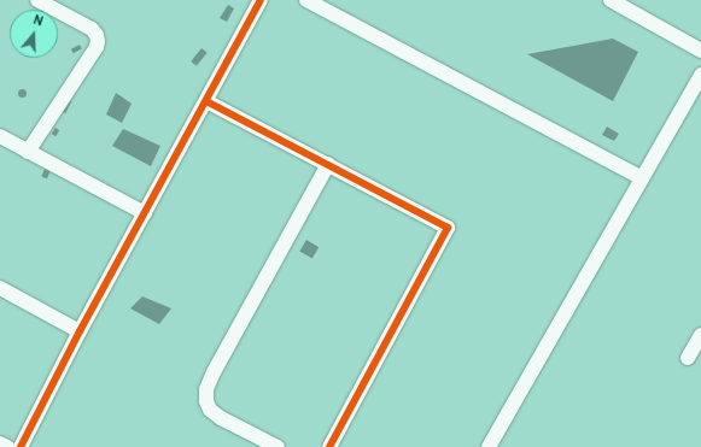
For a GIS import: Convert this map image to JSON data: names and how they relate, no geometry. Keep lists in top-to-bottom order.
{
  "north": "top"
}
